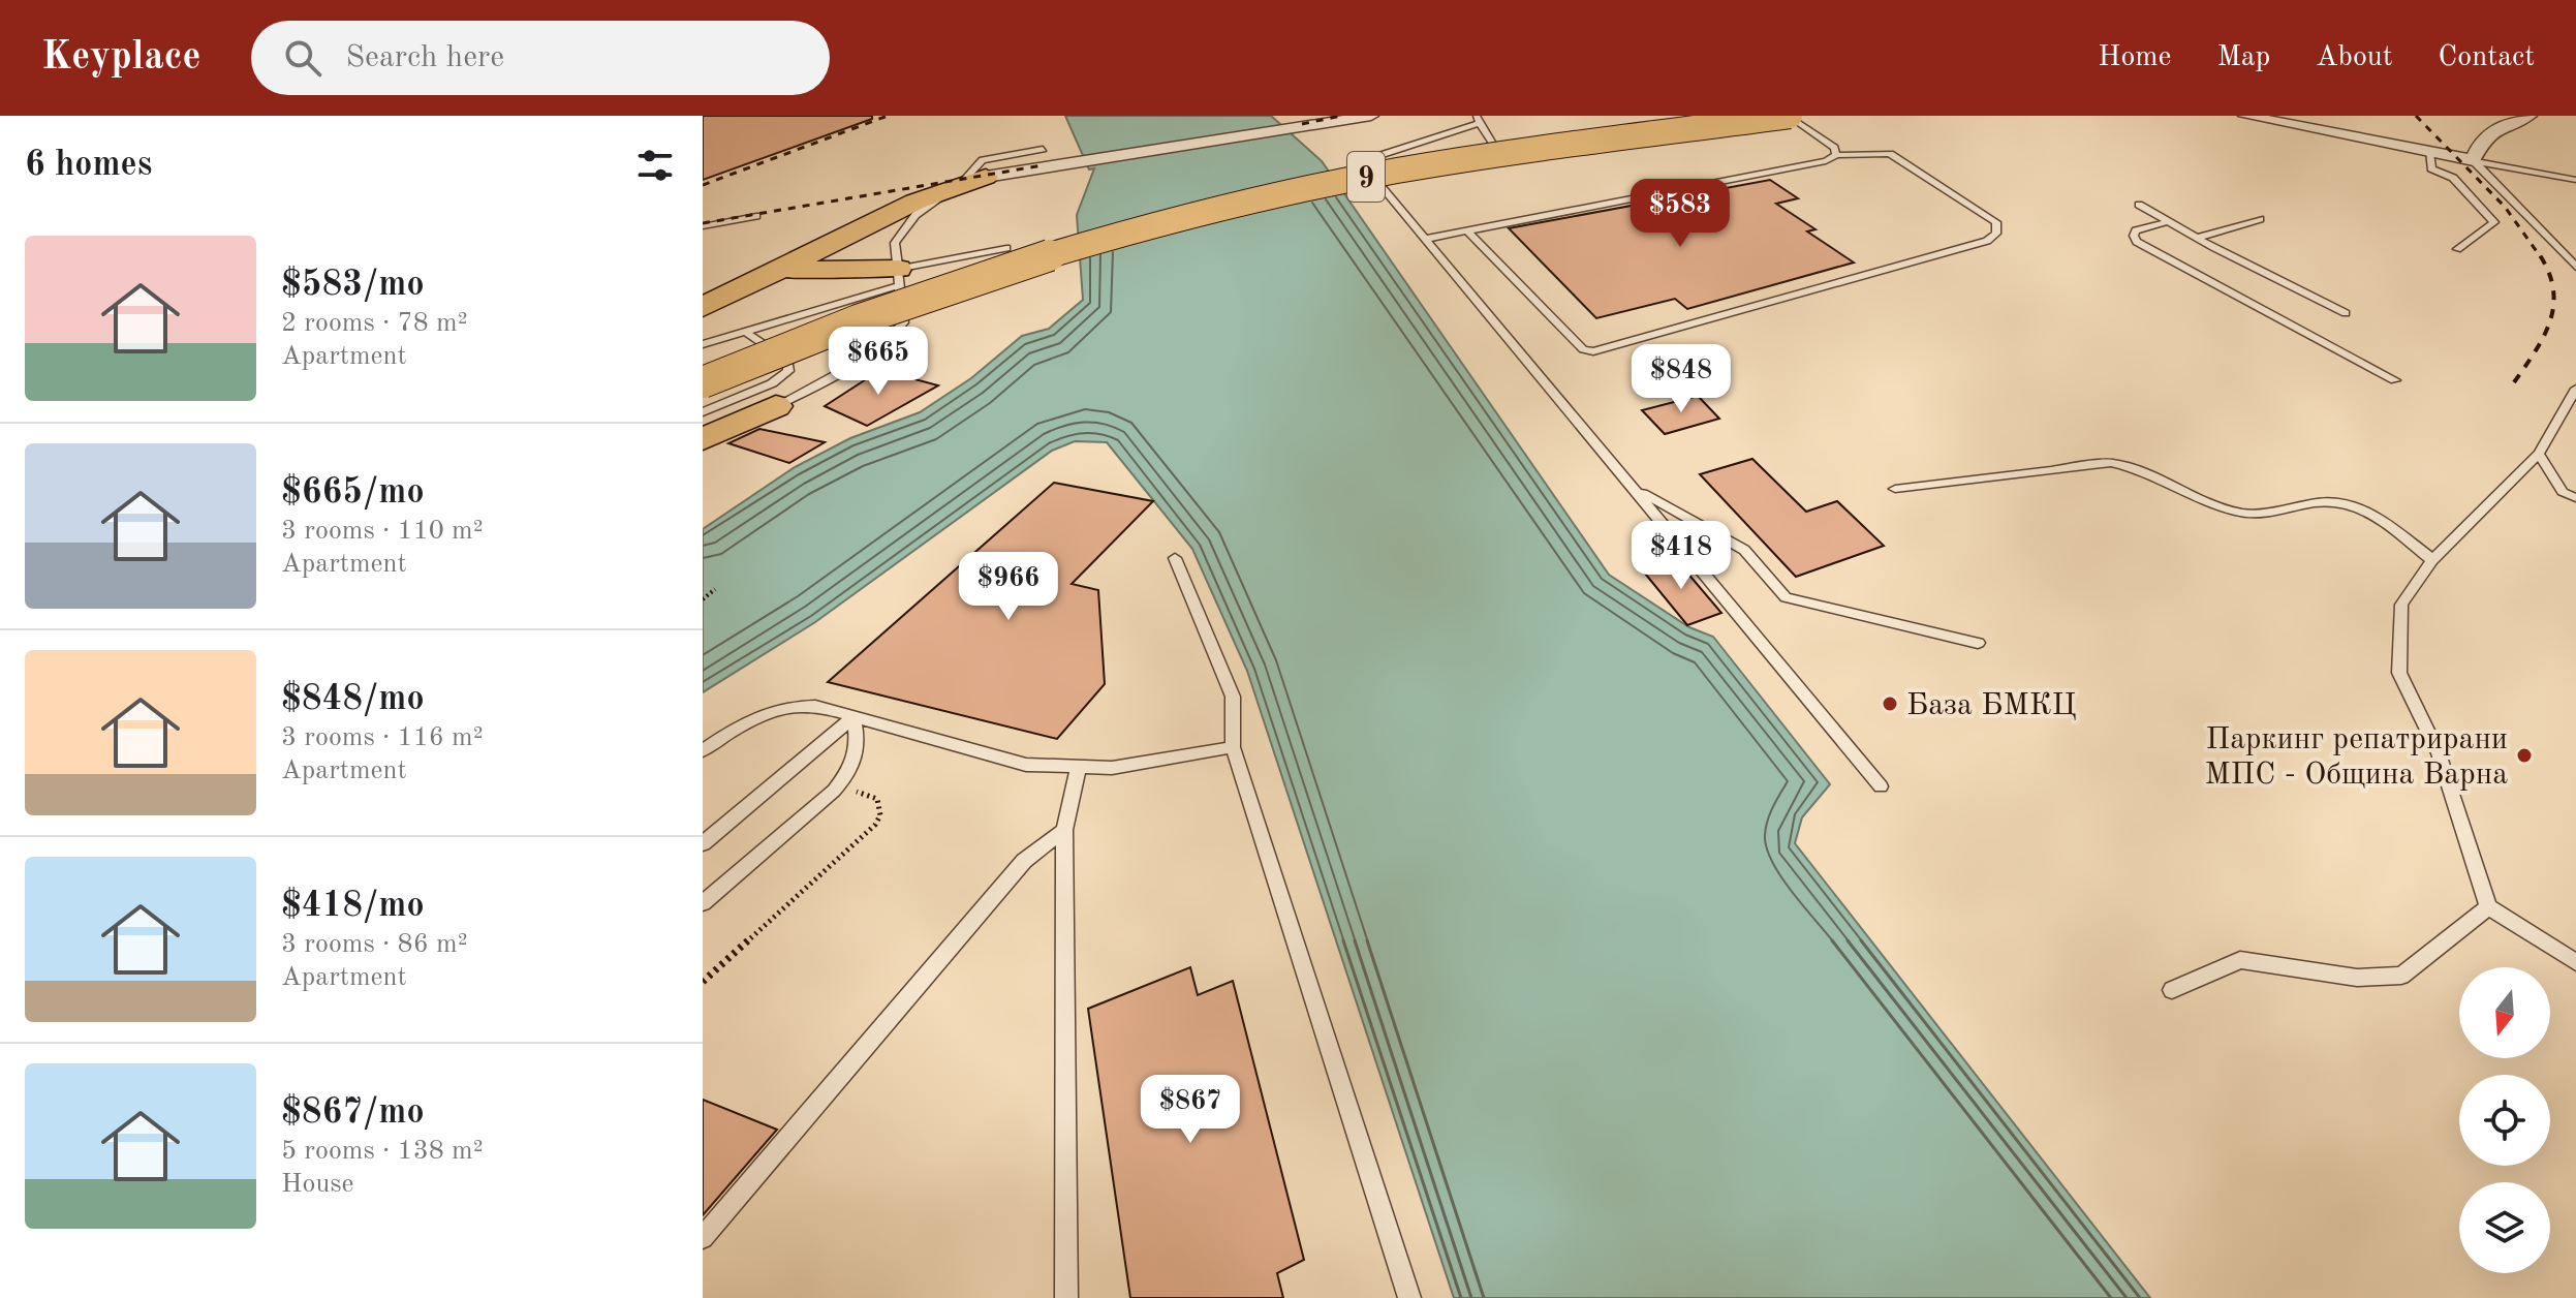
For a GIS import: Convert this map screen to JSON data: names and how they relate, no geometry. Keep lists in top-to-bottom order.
{
  "streets": {
    "highway": ["9"]
  },
  "places": ["База БМКЦ", "Паркинг репатрирани МПС - Община Варна"],
  "north": "bottom",
  "page": {
    "header": "Keyplace",
    "search": "Search here",
    "nav": [
      "Home",
      "Map",
      "About",
      "Contact"
    ],
    "heading": "6 homes",
    "price": [
      "$583",
      "$665",
      "$848",
      "$418",
      "$966",
      "$867"
    ],
    "list": [
      {
        "name": "$583/mo",
        "note": "2 rooms · 78 m² · Apartment"
      },
      {
        "name": "$665/mo",
        "note": "3 rooms · 110 m² · Apartment"
      },
      {
        "name": "$848/mo",
        "note": "3 rooms · 116 m² · Apartment"
      },
      {
        "name": "$418/mo",
        "note": "3 rooms · 86 m² · Apartment"
      },
      {
        "name": "$867/mo",
        "note": "5 rooms · 138 m² · House"
      }
    ]
  }
}
